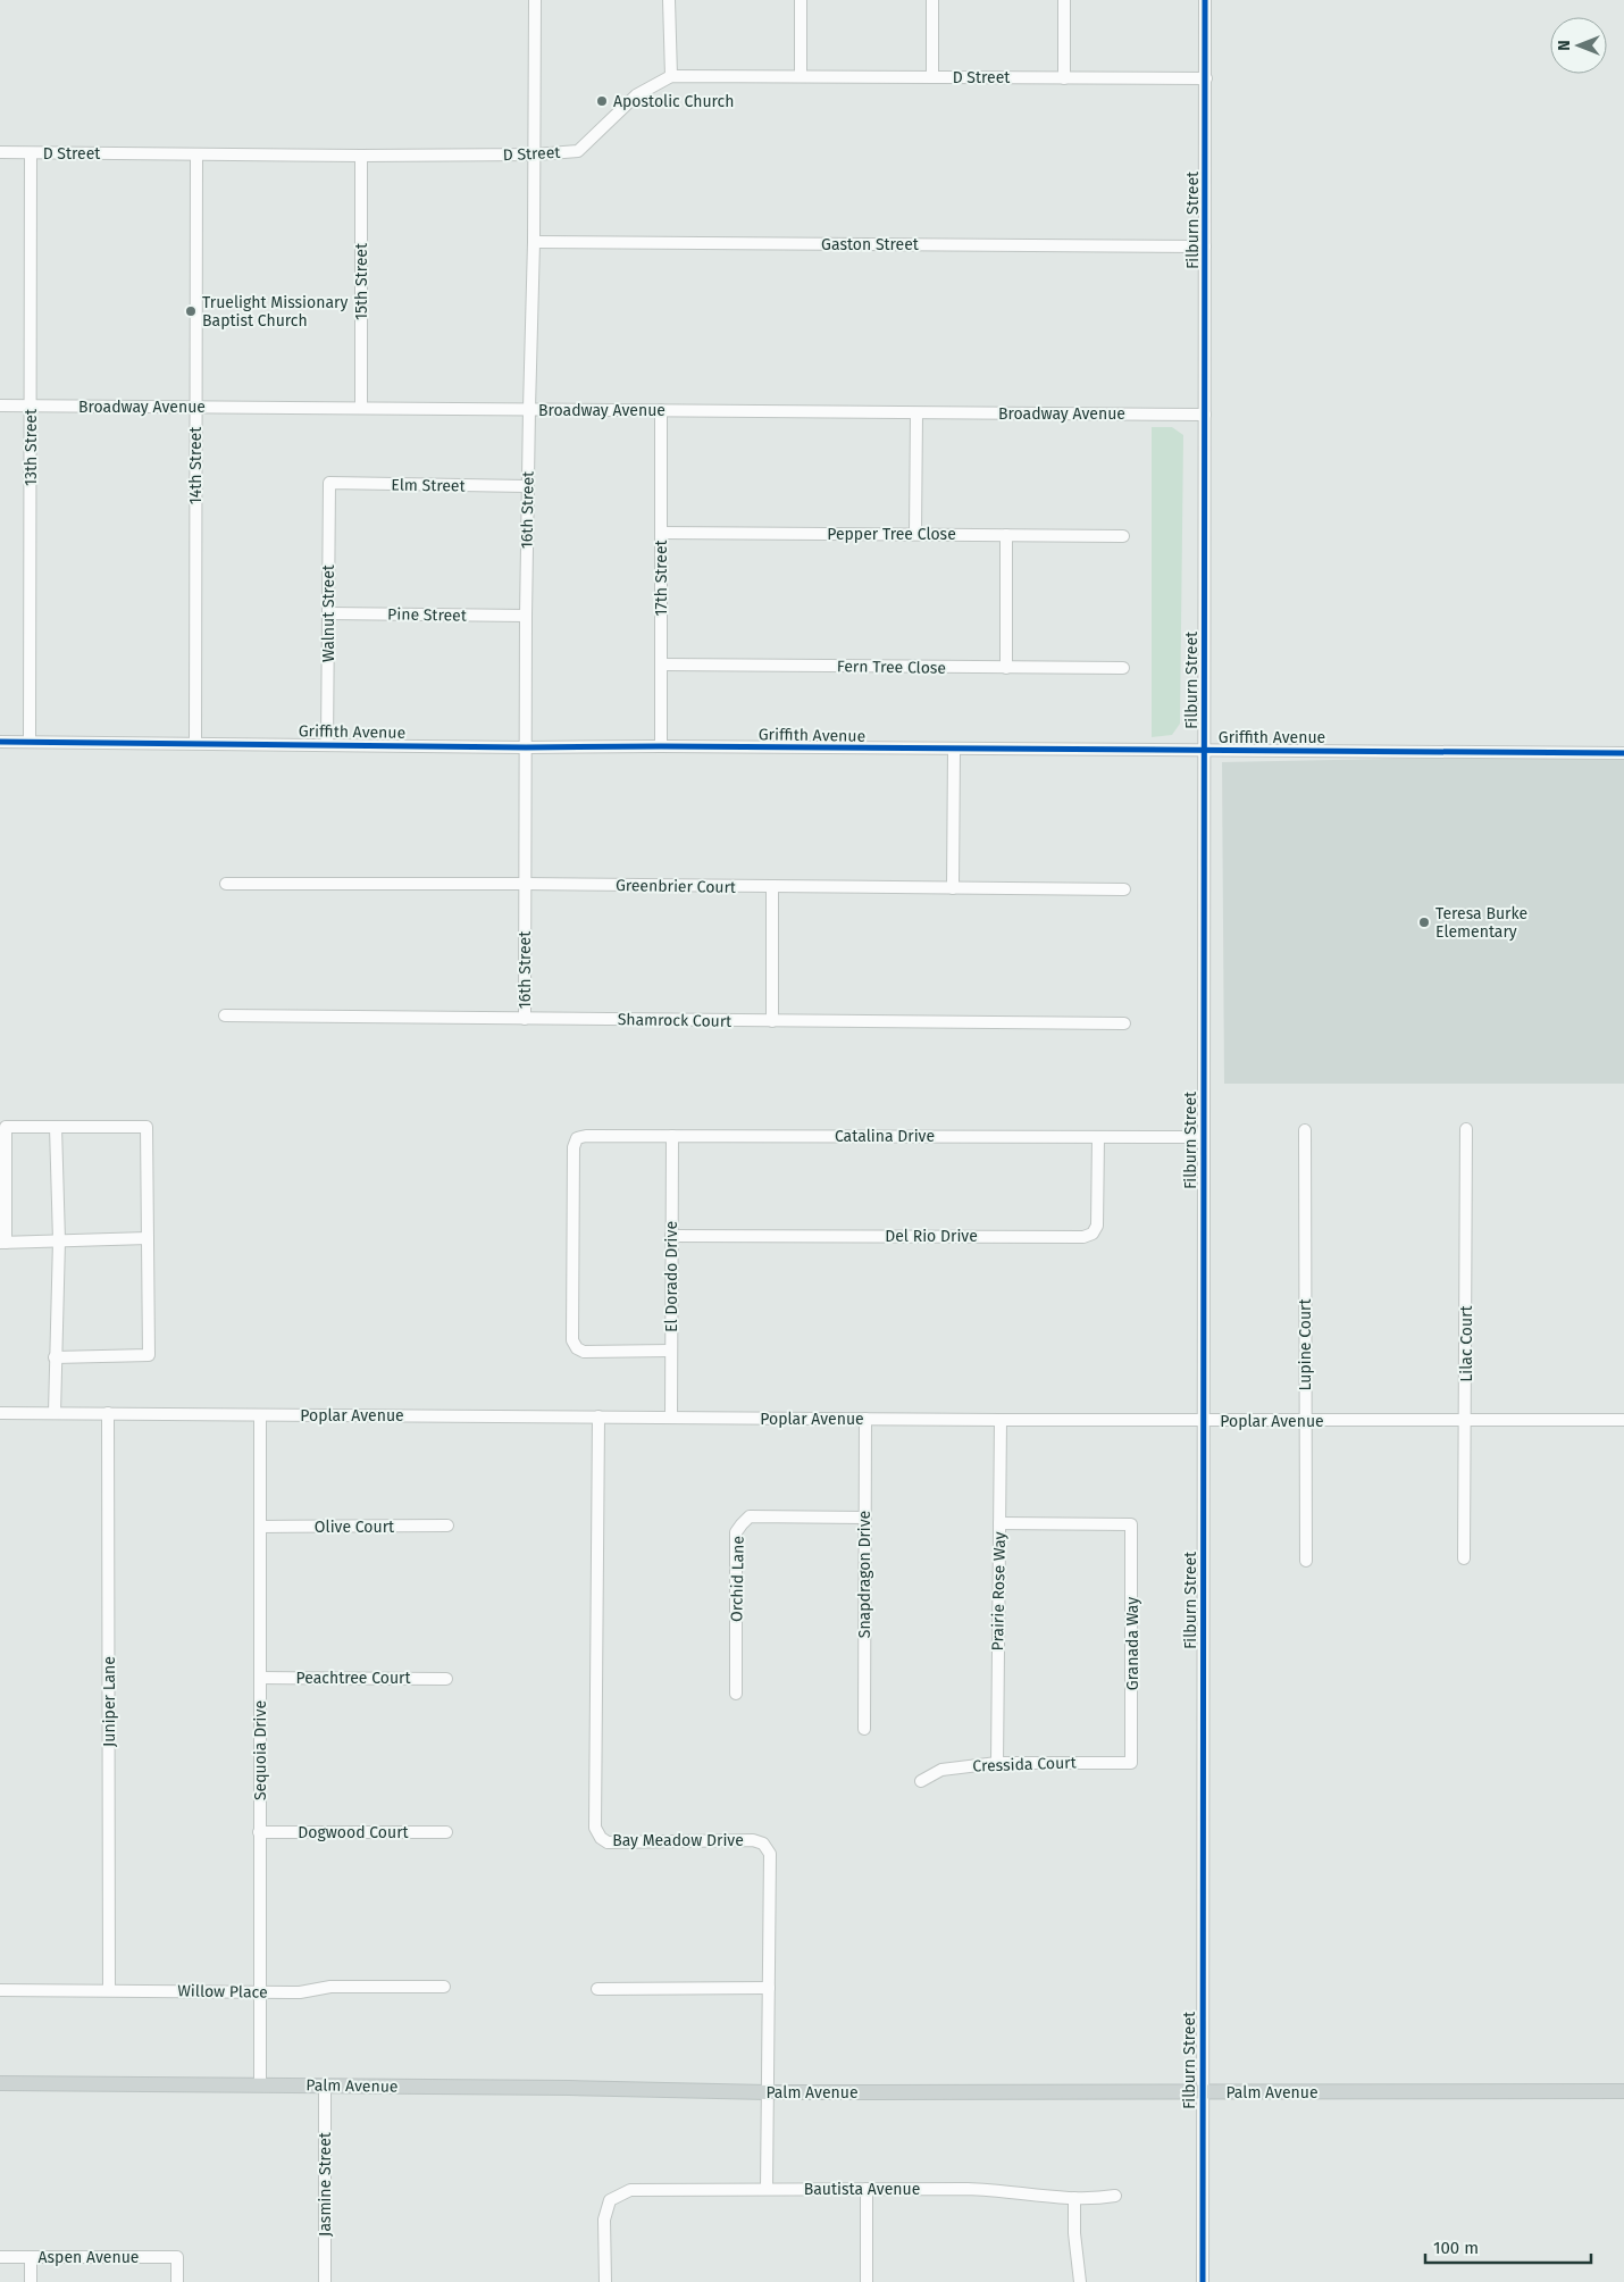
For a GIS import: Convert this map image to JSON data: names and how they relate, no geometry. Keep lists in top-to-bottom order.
{
  "streets": {
    "main road": ["Palm Avenue"],
    "street": [
      "D Street",
      "Filburn Street",
      "Gaston Street",
      "15th Street",
      "Broadway Avenue",
      "13th Street",
      "14th Street",
      "Elm Street",
      "16th Street",
      "Pepper Tree Close",
      "17th Street",
      "Walnut Street",
      "Pine Street",
      "Fern Tree Close",
      "Griffith Avenue",
      "Greenbrier Court",
      "Shamrock Court",
      "Catalina Drive",
      "Del Rio Drive",
      "El Dorado Drive",
      "Lilac Court",
      "Lupine Court",
      "Poplar Avenue",
      "Olive Court",
      "Snapdragon Drive",
      "Orchid Lane",
      "Prairie Rose Way",
      "Granada Way",
      "Peachtree Court",
      "Juniper Lane",
      "Sequoia Drive",
      "Cressida Court",
      "Dogwood Court",
      "Bay Meadow Drive",
      "Willow Place",
      "Jasmine Street",
      "Bautista Avenue",
      "Aspen Avenue"
    ]
  },
  "crossings": [
    ["D Street", "Filburn Street"],
    ["D Street", "15th Street"],
    ["D Street", "13th Street"],
    ["D Street", "14th Street"],
    ["D Street", "16th Street"],
    ["Filburn Street", "Gaston Street"],
    ["Filburn Street", "Broadway Avenue"],
    ["Filburn Street", "Griffith Avenue"],
    ["Filburn Street", "Catalina Drive"],
    ["Filburn Street", "Poplar Avenue"],
    ["Filburn Street", "Palm Avenue"],
    ["Gaston Street", "16th Street"],
    ["15th Street", "Broadway Avenue"],
    ["Broadway Avenue", "13th Street"],
    ["Broadway Avenue", "14th Street"],
    ["Broadway Avenue", "16th Street"],
    ["Broadway Avenue", "17th Street"],
    ["13th Street", "Griffith Avenue"],
    ["14th Street", "Griffith Avenue"],
    ["Elm Street", "16th Street"],
    ["Elm Street", "Walnut Street"],
    ["16th Street", "Pine Street"],
    ["16th Street", "Griffith Avenue"],
    ["16th Street", "Greenbrier Court"],
    ["16th Street", "Shamrock Court"],
    ["Pepper Tree Close", "17th Street"],
    ["17th Street", "Fern Tree Close"],
    ["17th Street", "Griffith Avenue"],
    ["Walnut Street", "Pine Street"],
    ["Walnut Street", "Griffith Avenue"],
    ["Catalina Drive", "Del Rio Drive"],
    ["Catalina Drive", "El Dorado Drive"],
    ["Del Rio Drive", "El Dorado Drive"],
    ["El Dorado Drive", "Poplar Avenue"],
    ["Lilac Court", "Poplar Avenue"],
    ["Lupine Court", "Poplar Avenue"],
    ["Poplar Avenue", "Snapdragon Drive"],
    ["Poplar Avenue", "Prairie Rose Way"],
    ["Poplar Avenue", "Juniper Lane"],
    ["Poplar Avenue", "Sequoia Drive"],
    ["Poplar Avenue", "Bay Meadow Drive"],
    ["Olive Court", "Sequoia Drive"],
    ["Snapdragon Drive", "Orchid Lane"],
    ["Prairie Rose Way", "Granada Way"],
    ["Prairie Rose Way", "Cressida Court"],
    ["Granada Way", "Cressida Court"],
    ["Peachtree Court", "Sequoia Drive"],
    ["Juniper Lane", "Willow Place"],
    ["Sequoia Drive", "Dogwood Court"],
    ["Sequoia Drive", "Willow Place"],
    ["Sequoia Drive", "Palm Avenue"],
    ["Bay Meadow Drive", "Palm Avenue"],
    ["Bay Meadow Drive", "Bautista Avenue"],
    ["Palm Avenue", "Jasmine Street"]
  ],
  "places": ["Apostolic Church", "Truelight Missionary Baptist Church", "Teresa Burke Elementary"],
  "scale_bar": "100 m",
  "north": "left"
}
